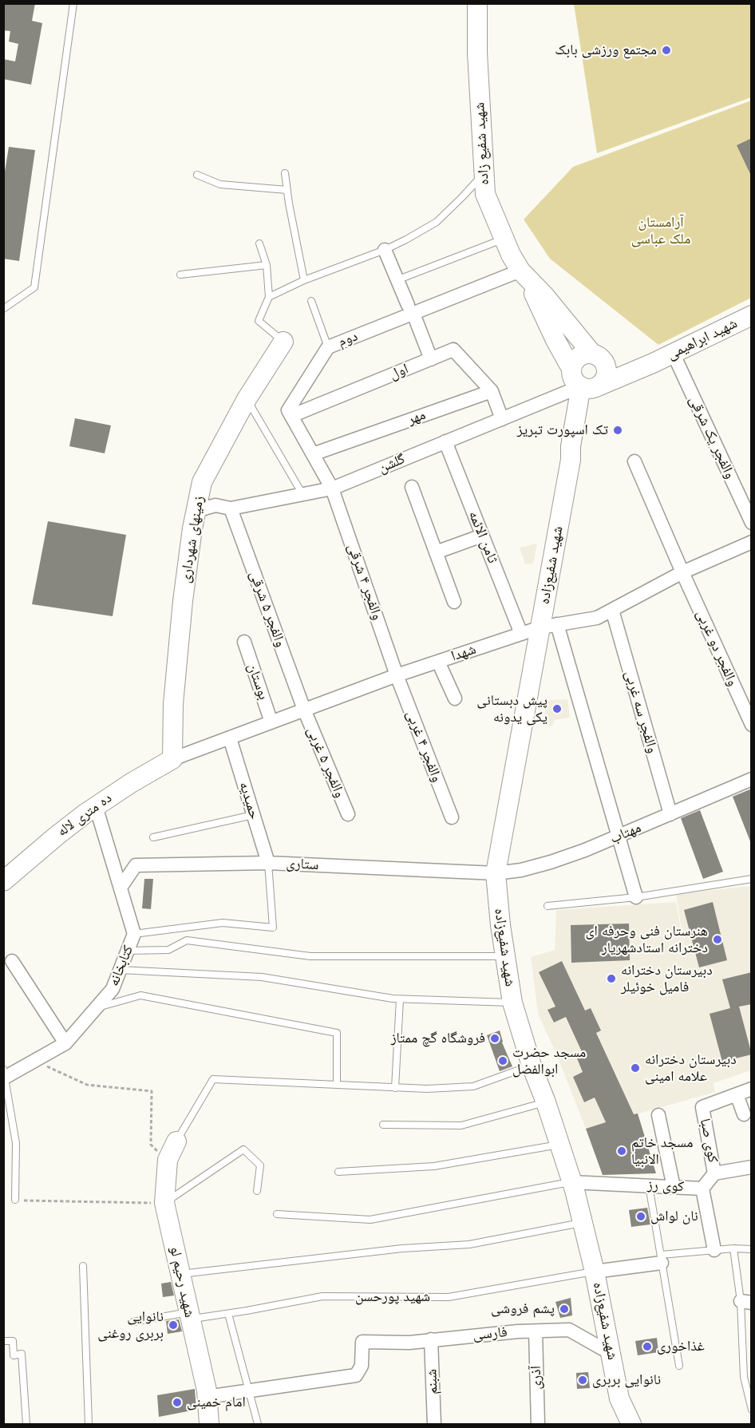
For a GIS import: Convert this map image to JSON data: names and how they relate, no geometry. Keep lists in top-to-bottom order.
{
  "streets": {
    "main road": [
      "شهید شفیع زاده",
      "شهید ابراهیمی",
      "زمینهای شهرداری",
      "شهید شفیع‌زاده",
      "ده متری لاله",
      "شهید رحیم لو"
    ],
    "street": [
      "دوم",
      "اول",
      "مهر",
      "والفجر یک شرقی",
      "گلشن",
      "ثامن الائمه",
      "والفجر ۴ شرقی",
      "والفجر ۵ شرقی",
      "والفجر دو غربی",
      "شهدا",
      "بوستان",
      "والفجر سه غربی",
      "والفجر ۴ غربی",
      "والفجر ۵ غربی",
      "حمیدیه",
      "مهتاب",
      "ستاری",
      "کتابخانه",
      "کوی صبا",
      "کوی رز",
      "فارسی",
      "آذری",
      "شبنم"
    ],
    "lane": ["شهید پورحسن"]
  },
  "crossings": [
    ["شهید شفیع زاده", "دوم"],
    ["شهید شفیع زاده", "شهید ابراهیمی"],
    ["شهید شفیع زاده", "گلشن"],
    ["شهید شفیع زاده", "شهید شفیع‌زاده"],
    ["دوم", "اول"],
    ["شهید ابراهیمی", "والفجر یک شرقی"],
    ["شهید ابراهیمی", "گلشن"],
    ["شهید ابراهیمی", "شهید شفیع‌زاده"],
    ["اول", "مهر"],
    ["گلشن", "ثامن الائمه"],
    ["گلشن", "زمینهای شهرداری"],
    ["گلشن", "شهید شفیع‌زاده"],
    ["گلشن", "والفجر ۴ شرقی"],
    ["گلشن", "والفجر ۵ شرقی"],
    ["ثامن الائمه", "شهدا"],
    ["زمینهای شهرداری", "شهدا"],
    ["زمینهای شهرداری", "ده متری لاله"],
    ["شهید شفیع‌زاده", "شهدا"],
    ["شهید شفیع‌زاده", "مهتاب"],
    ["شهید شفیع‌زاده", "ستاری"],
    ["شهید شفیع‌زاده", "کوی رز"],
    ["شهید شفیع‌زاده", "شهید پورحسن"],
    ["شهید شفیع‌زاده", "فارسی"],
    ["والفجر ۴ شرقی", "شهدا"],
    ["والفجر ۴ شرقی", "والفجر ۴ غربی"],
    ["والفجر ۵ شرقی", "شهدا"],
    ["والفجر ۵ شرقی", "والفجر ۵ غربی"],
    ["والفجر دو غربی", "شهدا"],
    ["شهدا", "بوستان"],
    ["شهدا", "والفجر سه غربی"],
    ["شهدا", "والفجر ۴ غربی"],
    ["شهدا", "والفجر ۵ غربی"],
    ["شهدا", "حمیدیه"],
    ["شهدا", "ده متری لاله"],
    ["والفجر سه غربی", "مهتاب"],
    ["حمیدیه", "ستاری"],
    ["ده متری لاله", "کتابخانه"],
    ["مهتاب", "ستاری"],
    ["ستاری", "کتابخانه"],
    ["کوی صبا", "کوی رز"],
    ["شهید رحیم لو", "شهید پورحسن"],
    ["فارسی", "آذری"],
    ["فارسی", "شبنم"]
  ],
  "parks": ["آرامستان ملک عباسی"],
  "places": [
    "مجتمع ورزشی بابک",
    "تک اسپورت تبریز",
    "پیش دبستانی یکی یدونه",
    "هنرستان فنی وحرفه ای دخترانه استادشهریار",
    "دبیرستان دخترانه فامیل خوئیلر",
    "فروشگاه گچ ممتاز",
    "مسجد حضرت ابوالفضل",
    "دبیرستان دخترانه علامه امینی",
    "مسجد خاتم الانبیا",
    "نان لواش",
    "پشم فروشی",
    "نانوایی بربری روغنی",
    "غذاخوری",
    "نانوایی بربری",
    "امام خمینی"
  ]
}
